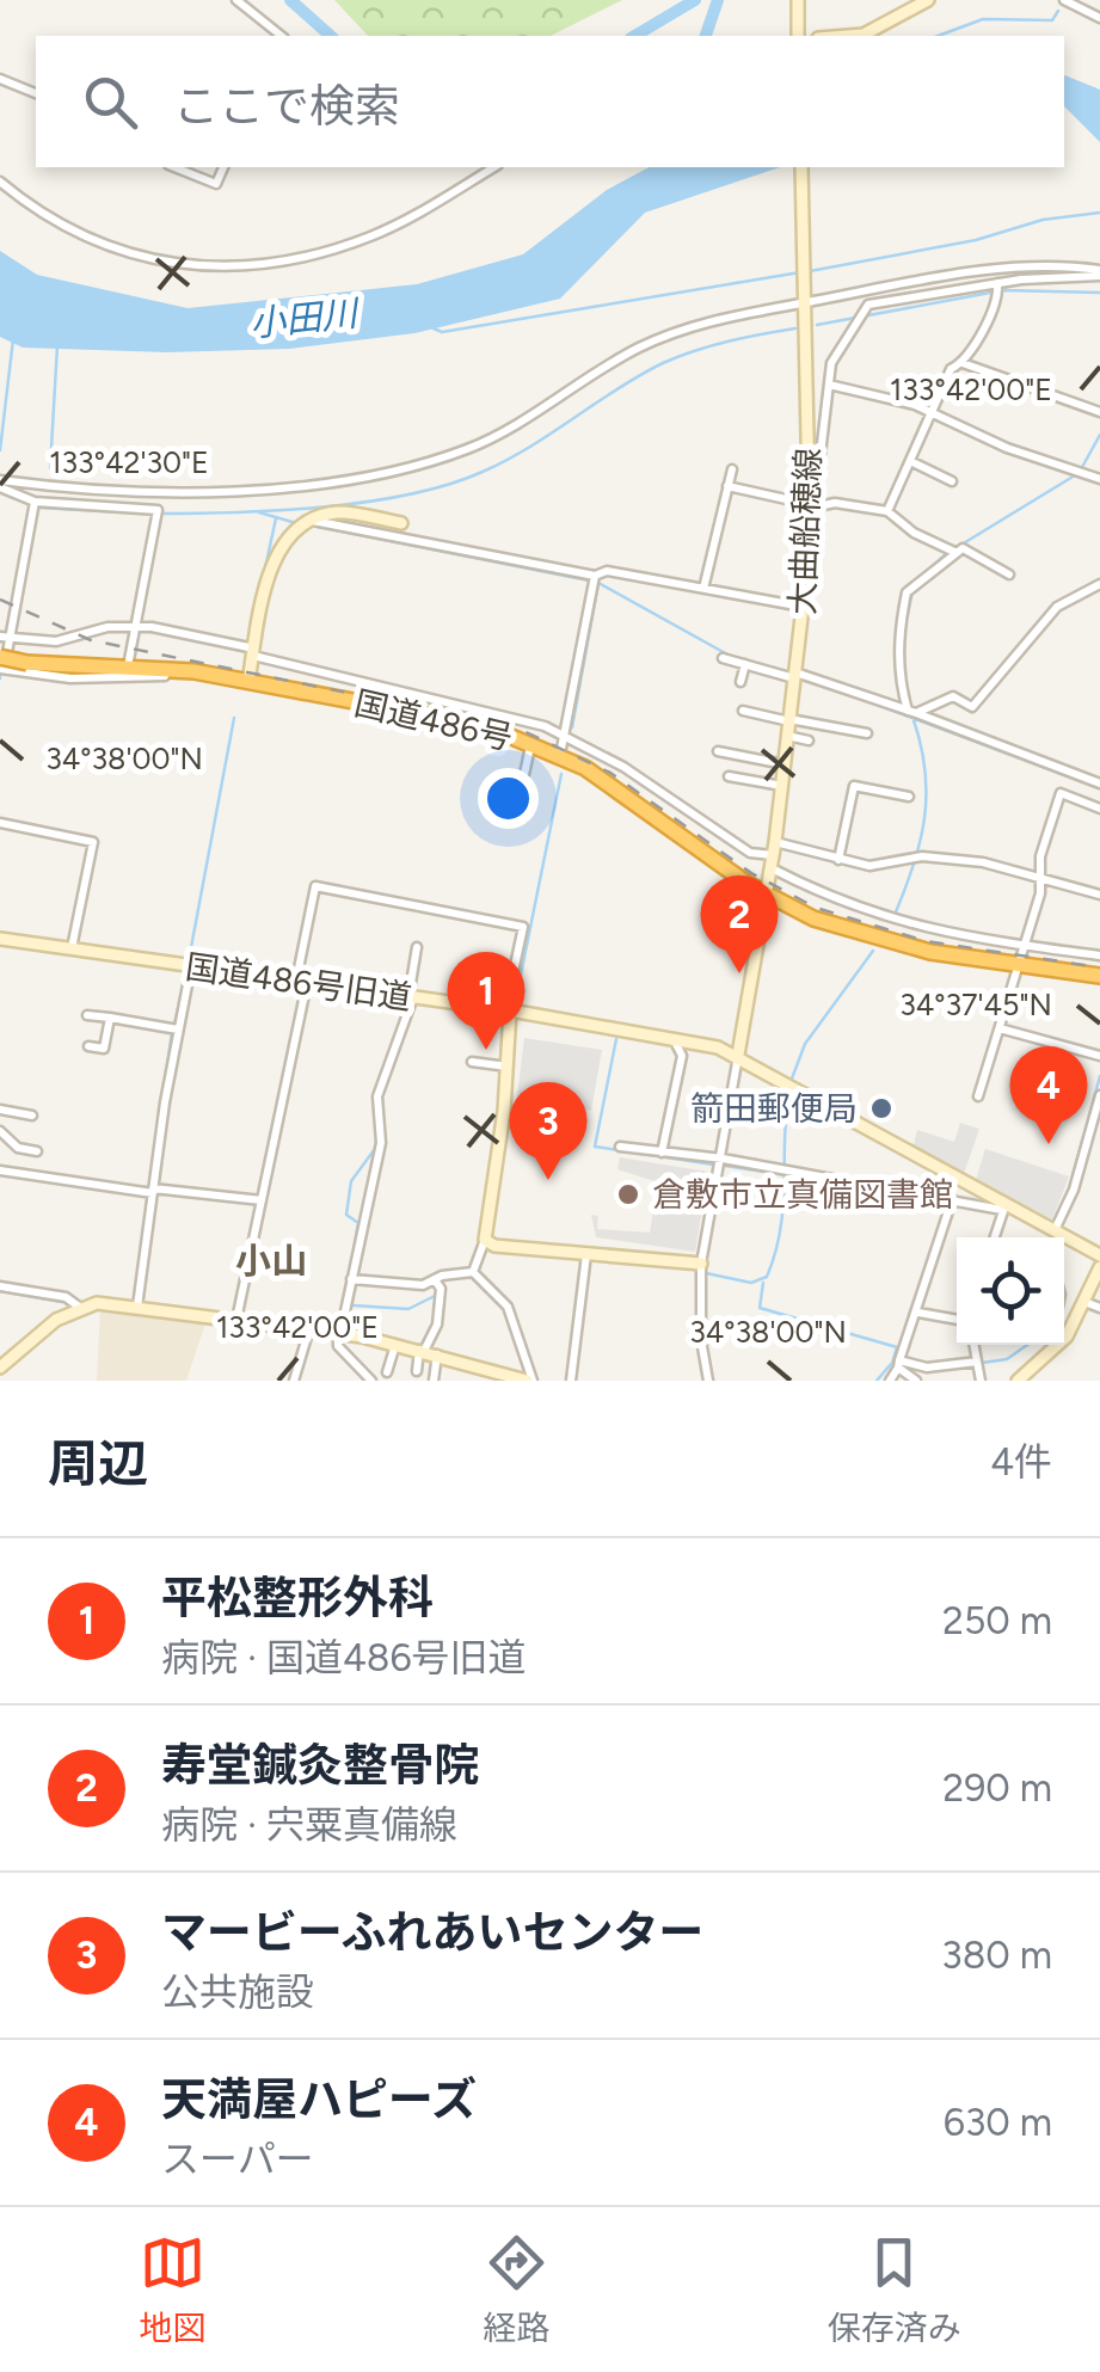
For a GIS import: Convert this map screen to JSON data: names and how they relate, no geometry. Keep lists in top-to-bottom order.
{
  "streets": {
    "highway": ["国道486号"],
    "main road": ["大曲船穂線", "国道486号旧道"]
  },
  "crossings": [
    ["大曲船穂線", "国道486号"],
    ["大曲船穂線", "国道486号旧道"]
  ],
  "districts": ["小山"],
  "water": ["小田川"],
  "places": ["箭田郵便局", "倉敷市立真備図書館"],
  "page": {
    "search": "ここで検索",
    "pins": [
      "2",
      "1",
      "4",
      "3"
    ],
    "heading": ["周辺", "4件"],
    "list": [
      {
        "mark": "1",
        "name": "平松整形外科",
        "note": "病院 · 国道486号旧道",
        "value": "250 m"
      },
      {
        "mark": "2",
        "name": "寿堂鍼灸整骨院",
        "note": "病院 · 宍粟真備線",
        "value": "290 m"
      },
      {
        "mark": "3",
        "name": "マービーふれあいセンター",
        "note": "公共施設",
        "value": "380 m"
      },
      {
        "mark": "4",
        "name": "天満屋ハピーズ",
        "note": "スーパー",
        "value": "630 m"
      }
    ],
    "nav": ["地図", "経路", "保存済み"]
  },
  "coordinates": [
    "133°42'00\"E",
    "133°42'30\"E",
    "34°38'00\"N",
    "34°37'45\"N"
  ]
}
